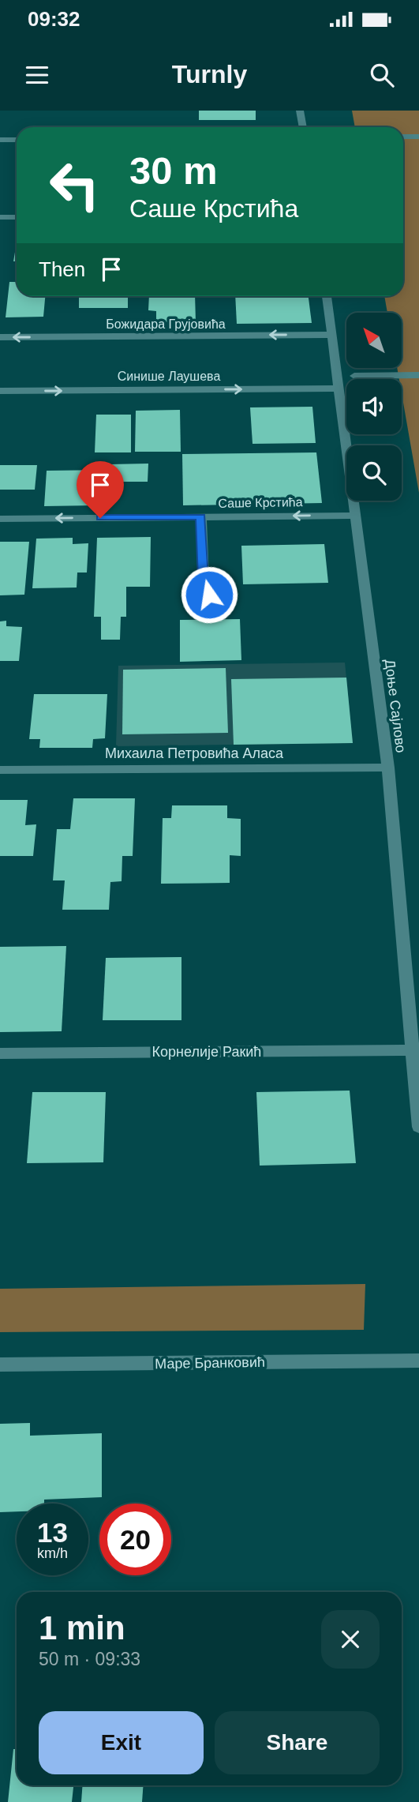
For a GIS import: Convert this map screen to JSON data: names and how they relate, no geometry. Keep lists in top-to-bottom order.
{
  "streets": {
    "street": [
      "Божидара Грујовића",
      "Синише Лаушева",
      "Саше Крстића",
      "Доње Сајлово",
      "Михаила Петровића Аласа",
      "Корнелије Ракић",
      "Маре Бранковић"
    ]
  },
  "crossings": [
    ["Божидара Грујовића", "Доње Сајлово"],
    ["Синише Лаушева", "Доње Сајлово"],
    ["Саше Крстића", "Доње Сајлово"],
    ["Доње Сајлово", "Михаила Петровића Аласа"],
    ["Доње Сајлово", "Корнелије Ракић"]
  ],
  "one_way": ["Божидара Грујовића", "Синише Лаушева", "Саше Крстића"],
  "north": "top left",
  "page": {
    "status": "09:32",
    "header": "Turnly",
    "turn": ["30 m", "Саше Крстића"],
    "then": "Then",
    "speed": "13 km/h",
    "limit": "20",
    "heading": ["1 min", "50 m · 09:33"],
    "buttons": ["Exit", "Share"]
  }
}
